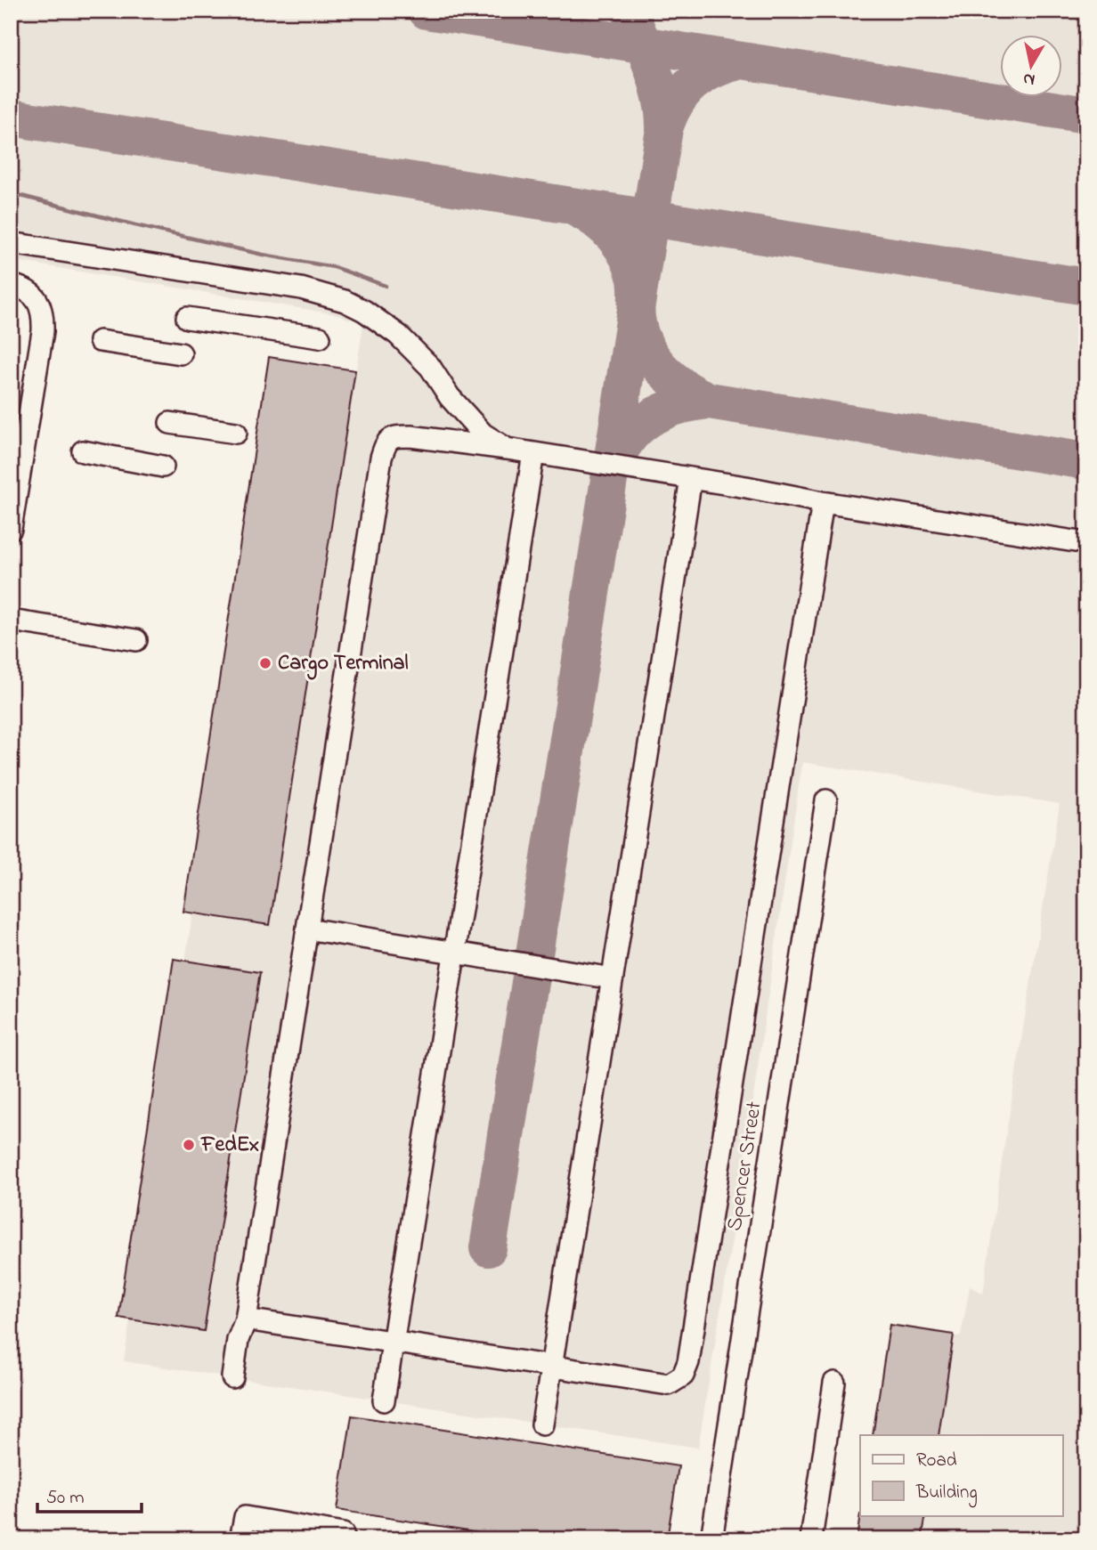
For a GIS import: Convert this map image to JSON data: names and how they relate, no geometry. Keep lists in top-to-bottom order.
{
  "streets": {
    "street": ["Spencer Street"]
  },
  "places": ["Cargo Terminal", "FedEx"],
  "legend": ["Road", "Building"],
  "scale_bar": "50 m",
  "north": "bottom"
}
